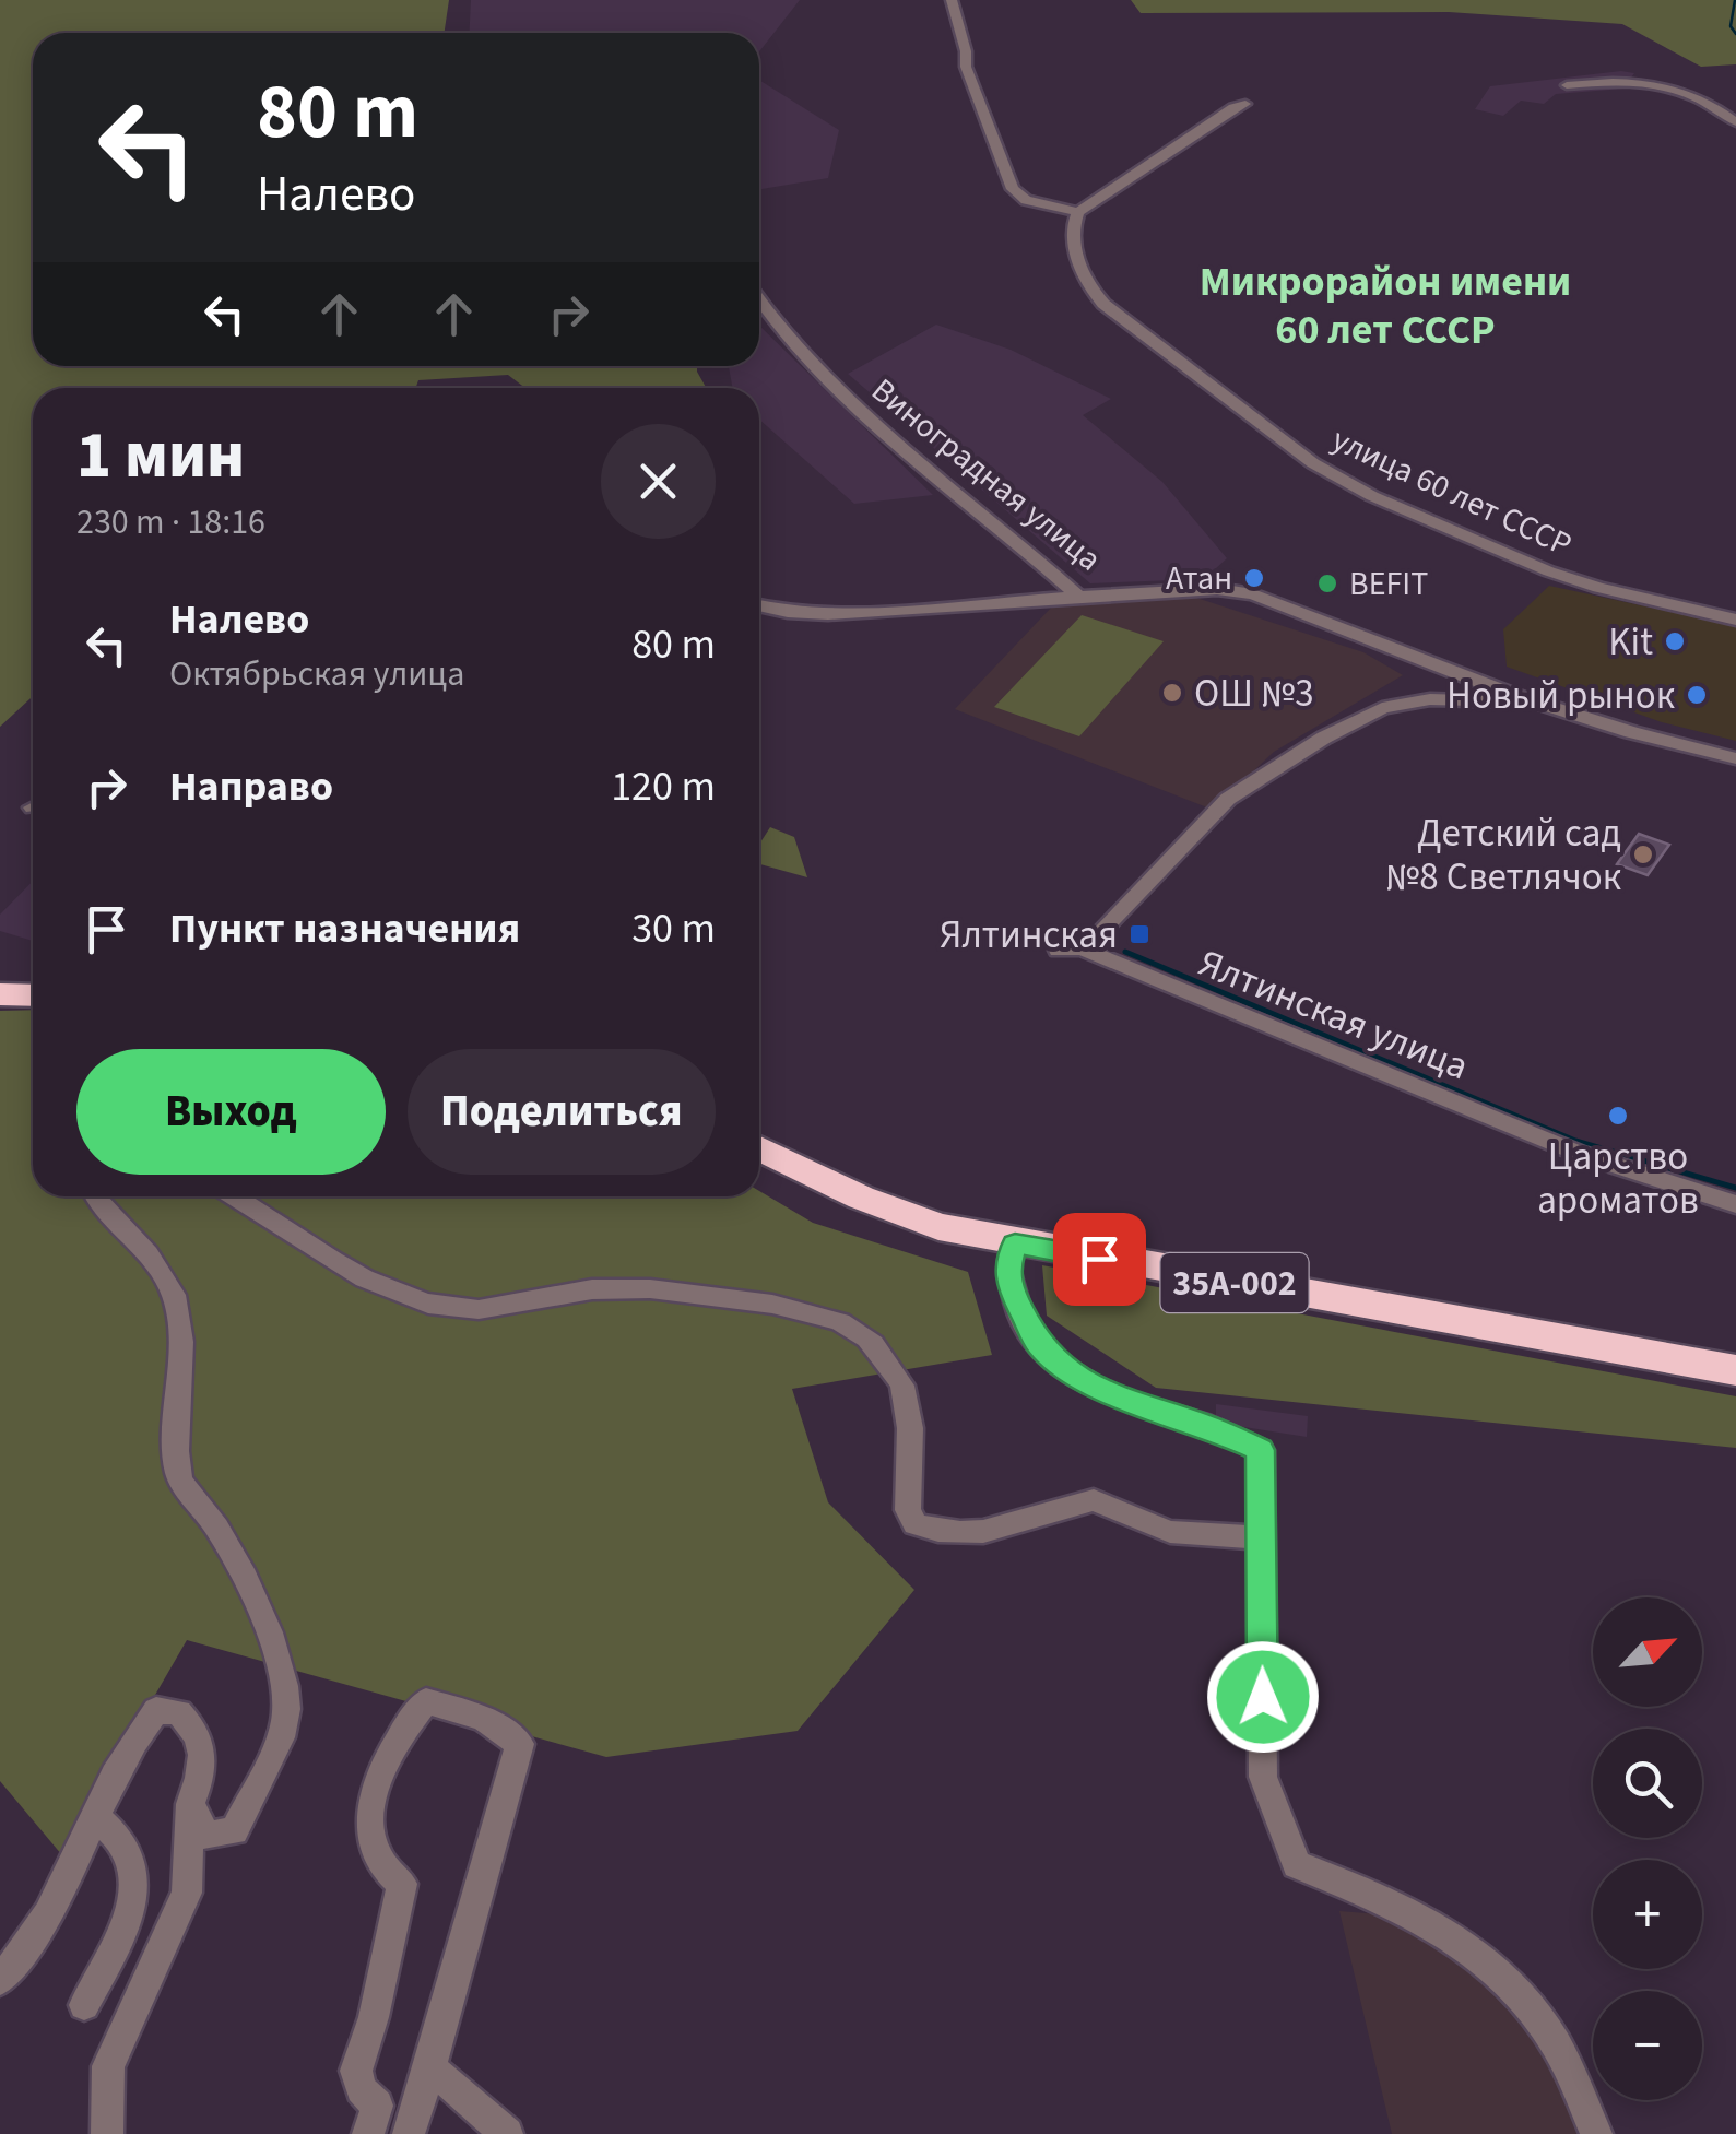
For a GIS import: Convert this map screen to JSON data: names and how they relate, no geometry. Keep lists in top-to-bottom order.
{
  "streets": {
    "highway": ["35А-002"],
    "street": ["Виноградная улица", "улица 60 лет СССР", "Ялтинская улица"]
  },
  "crossings": [
    ["Виноградная улица", "Ялтинская улица"]
  ],
  "districts": ["Микрорайон имени 60 лет СССР"],
  "places": {
    "other": [
      "Атан",
      "BEFIT",
      "Kit",
      "ОШ №3",
      "Новый рынок",
      "Детский сад №8 Светлячок",
      "Царство ароматов"
    ],
    "transit": ["Ялтинская"]
  },
  "north": "top right",
  "page": {
    "turn": ["80 m", "Налево"],
    "heading": ["1 мин", "230 m · 18:16"],
    "list": [
      {
        "name": "Налево",
        "note": "Октябрьская улица",
        "value": "80 m"
      },
      {
        "name": "Направо",
        "value": "120 m"
      },
      {
        "name": "Пункт назначения",
        "value": "30 m"
      }
    ],
    "buttons": ["Выход", "Поделиться"],
    "map_buttons": ["+", "−"]
  }
}
